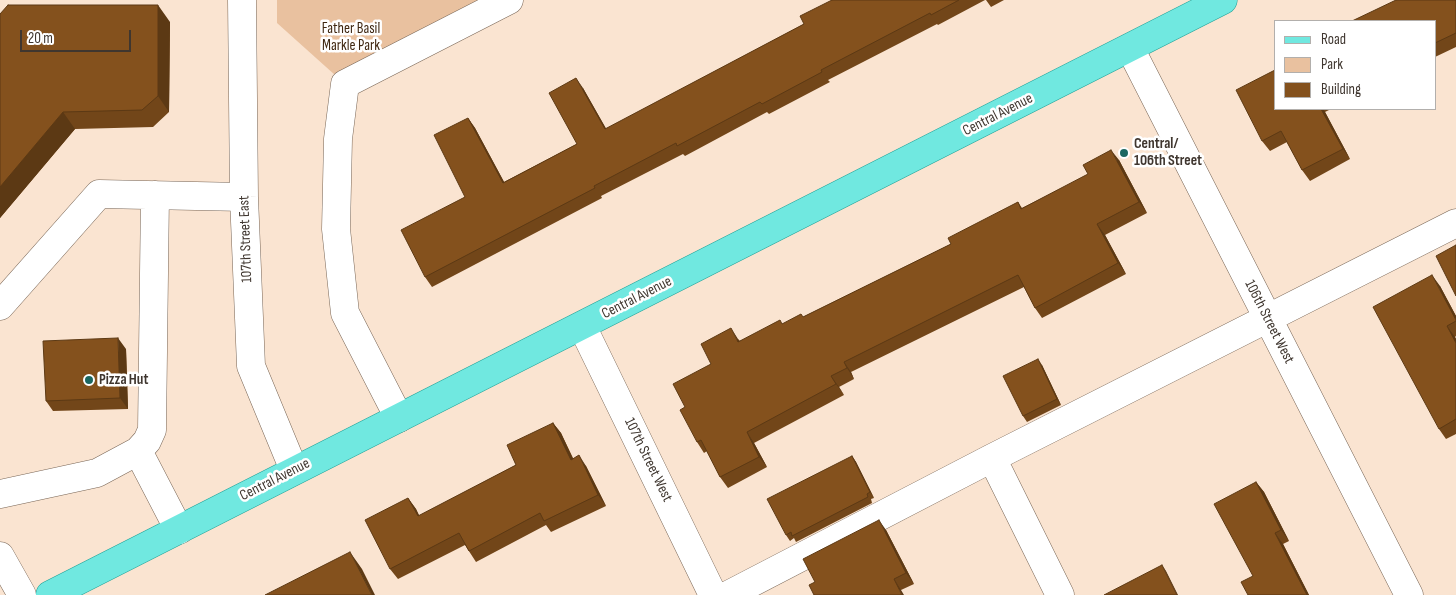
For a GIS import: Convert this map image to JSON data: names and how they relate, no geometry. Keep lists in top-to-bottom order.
{
  "streets": {
    "main road": ["Central Avenue"],
    "street": ["107th Street East", "106th Street West", "107th Street West"]
  },
  "crossings": [
    ["Central Avenue", "107th Street East"],
    ["Central Avenue", "106th Street West"],
    ["Central Avenue", "107th Street West"]
  ],
  "parks": ["Father Basil Markle Park"],
  "places": ["Central/ 106th Street", "Pizza Hut"],
  "legend": ["Road", "Park", "Building"],
  "scale_bar": "20 m"
}
